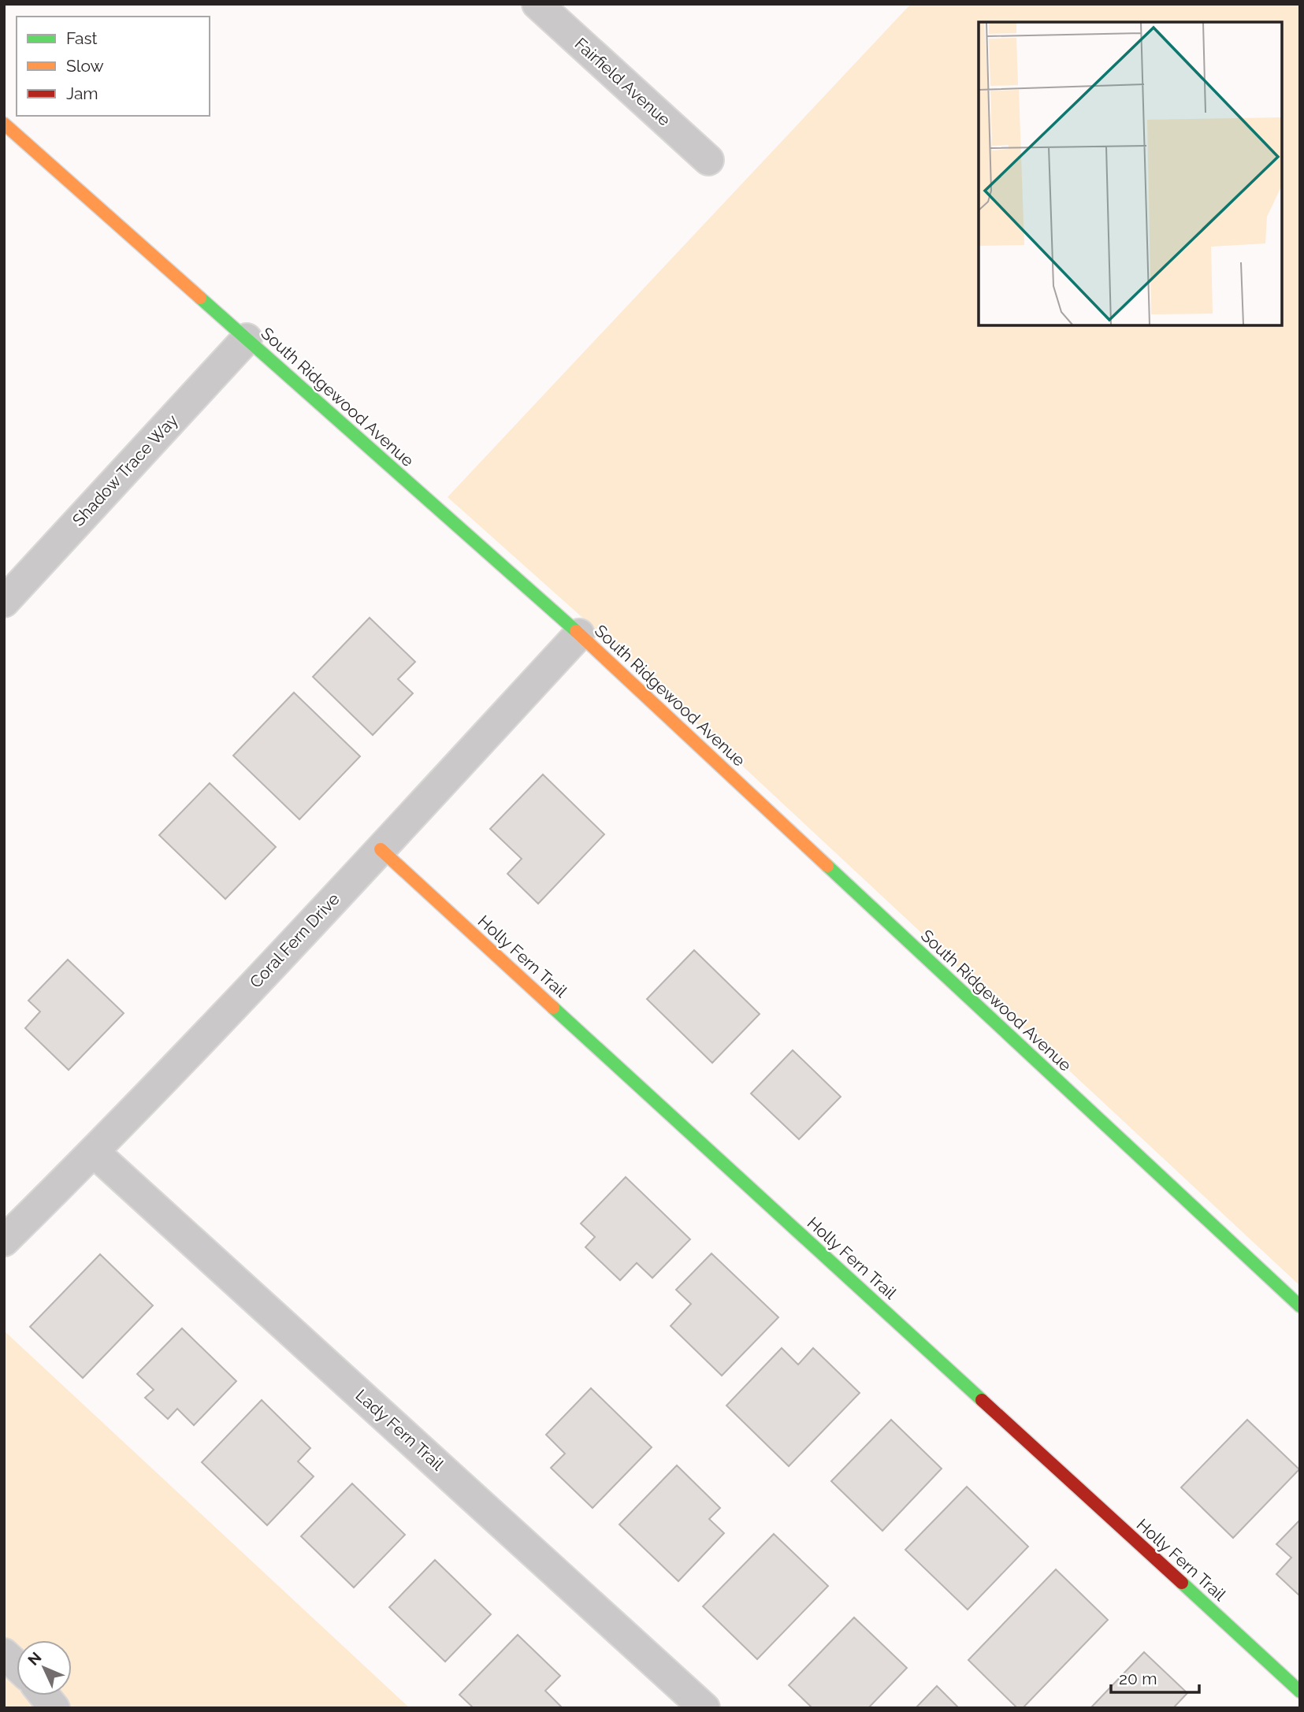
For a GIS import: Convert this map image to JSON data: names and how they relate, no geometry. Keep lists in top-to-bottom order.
{
  "streets": {
    "street": [
      "Fairfield Avenue",
      "South Ridgewood Avenue",
      "Shadow Trace Way",
      "Coral Fern Drive",
      "Holly Fern Trail",
      "Lady Fern Trail"
    ]
  },
  "crossings": [
    ["South Ridgewood Avenue", "Shadow Trace Way"],
    ["South Ridgewood Avenue", "Coral Fern Drive"],
    ["Coral Fern Drive", "Holly Fern Trail"],
    ["Coral Fern Drive", "Lady Fern Trail"]
  ],
  "legend": ["Fast", "Slow", "Jam"],
  "scale_bar": "20 m",
  "north": "top left"
}
